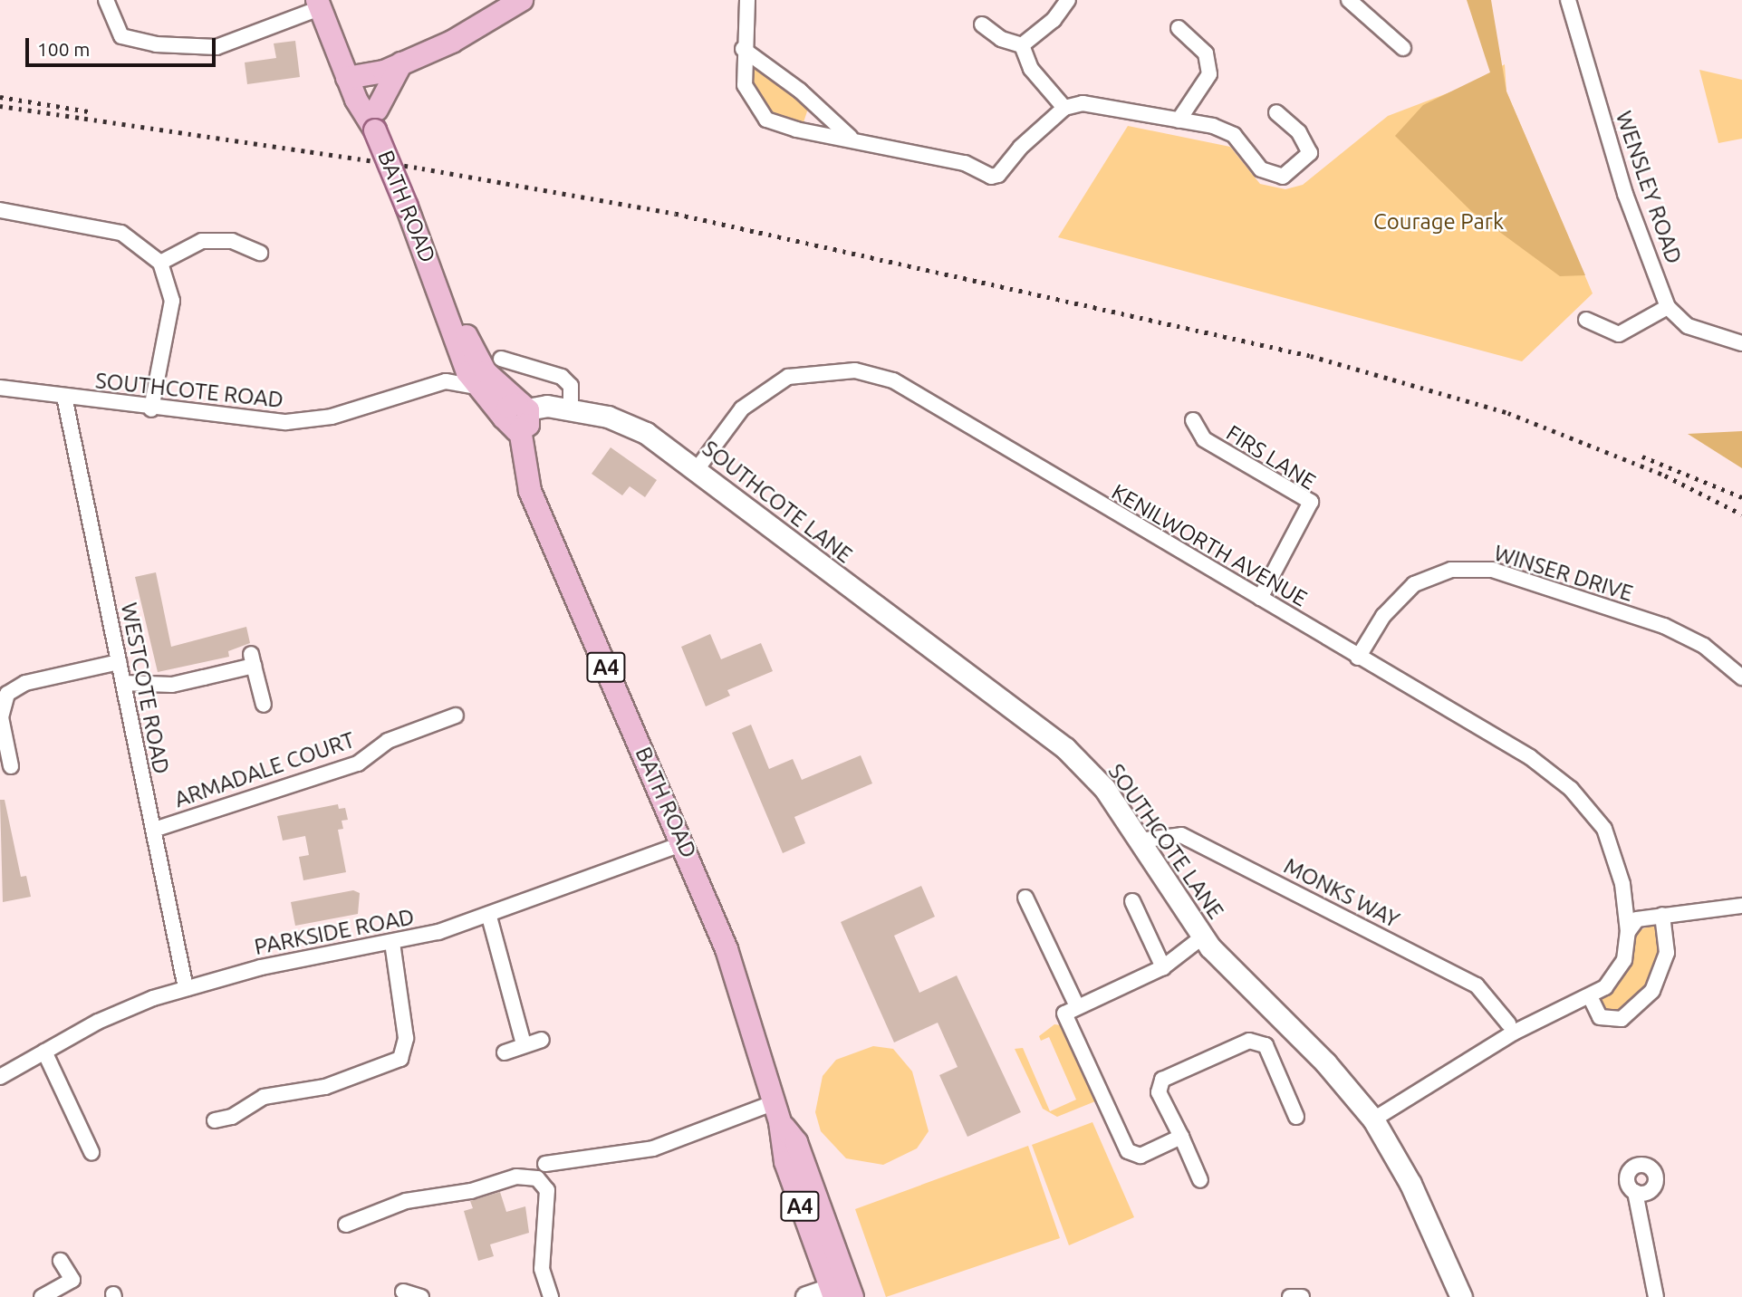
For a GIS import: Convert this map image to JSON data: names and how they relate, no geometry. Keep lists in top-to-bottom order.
{
  "streets": {
    "main road": ["BATH ROAD", "A4"],
    "street": [
      "WENSLEY ROAD",
      "SOUTHCOTE ROAD",
      "FIRS LANE",
      "SOUTHCOTE LANE",
      "KENILWORTH AVENUE",
      "WINSER DRIVE",
      "WESTCOTE ROAD",
      "ARMADALE COURT",
      "MONKS WAY",
      "PARKSIDE ROAD"
    ]
  },
  "crossings": [
    ["BATH ROAD", "SOUTHCOTE ROAD"],
    ["BATH ROAD", "SOUTHCOTE LANE"],
    ["BATH ROAD", "PARKSIDE ROAD"],
    ["SOUTHCOTE ROAD", "WESTCOTE ROAD"],
    ["FIRS LANE", "KENILWORTH AVENUE"],
    ["SOUTHCOTE LANE", "KENILWORTH AVENUE"],
    ["SOUTHCOTE LANE", "MONKS WAY"],
    ["KENILWORTH AVENUE", "WINSER DRIVE"],
    ["WESTCOTE ROAD", "ARMADALE COURT"],
    ["WESTCOTE ROAD", "PARKSIDE ROAD"]
  ],
  "parks": ["Courage Park"],
  "scale_bar": "100 m"
}
